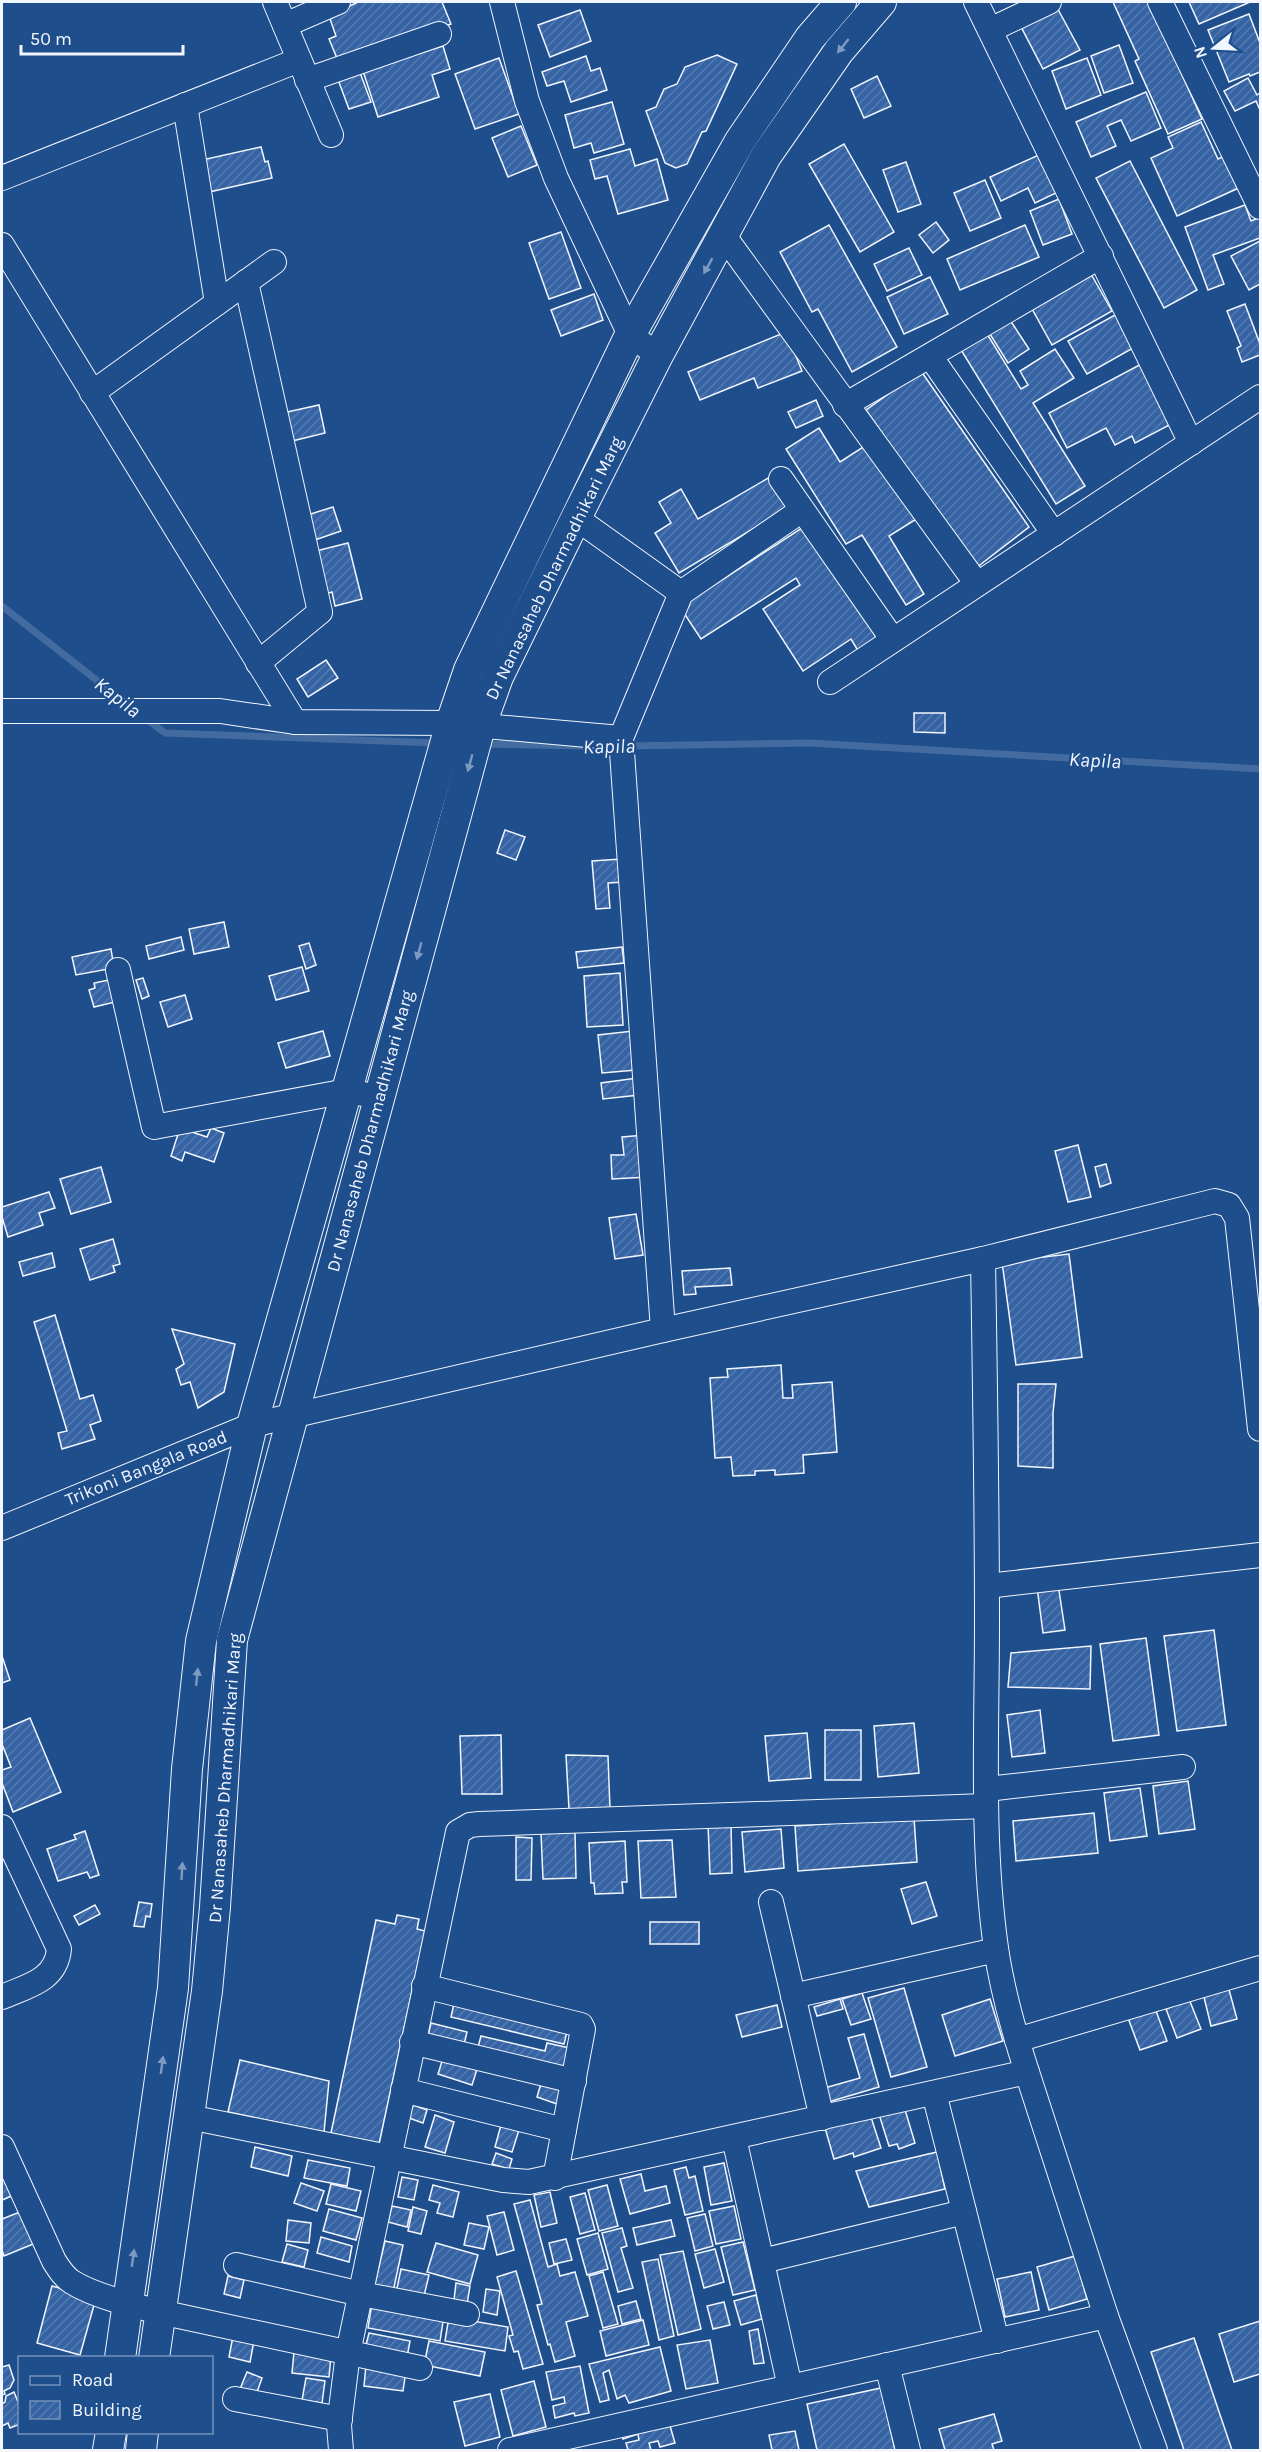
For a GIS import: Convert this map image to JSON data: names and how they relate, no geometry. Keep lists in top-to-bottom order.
{
  "streets": {
    "main road": ["Dr Nanasaheb Dharmadhikari Marg"],
    "street": ["Trikoni Bangala Road"]
  },
  "crossings": [
    ["Dr Nanasaheb Dharmadhikari Marg", "Trikoni Bangala Road"]
  ],
  "water": ["Kapila"],
  "legend": ["Road", "Building"],
  "scale_bar": "50 m",
  "north": "left"
}
